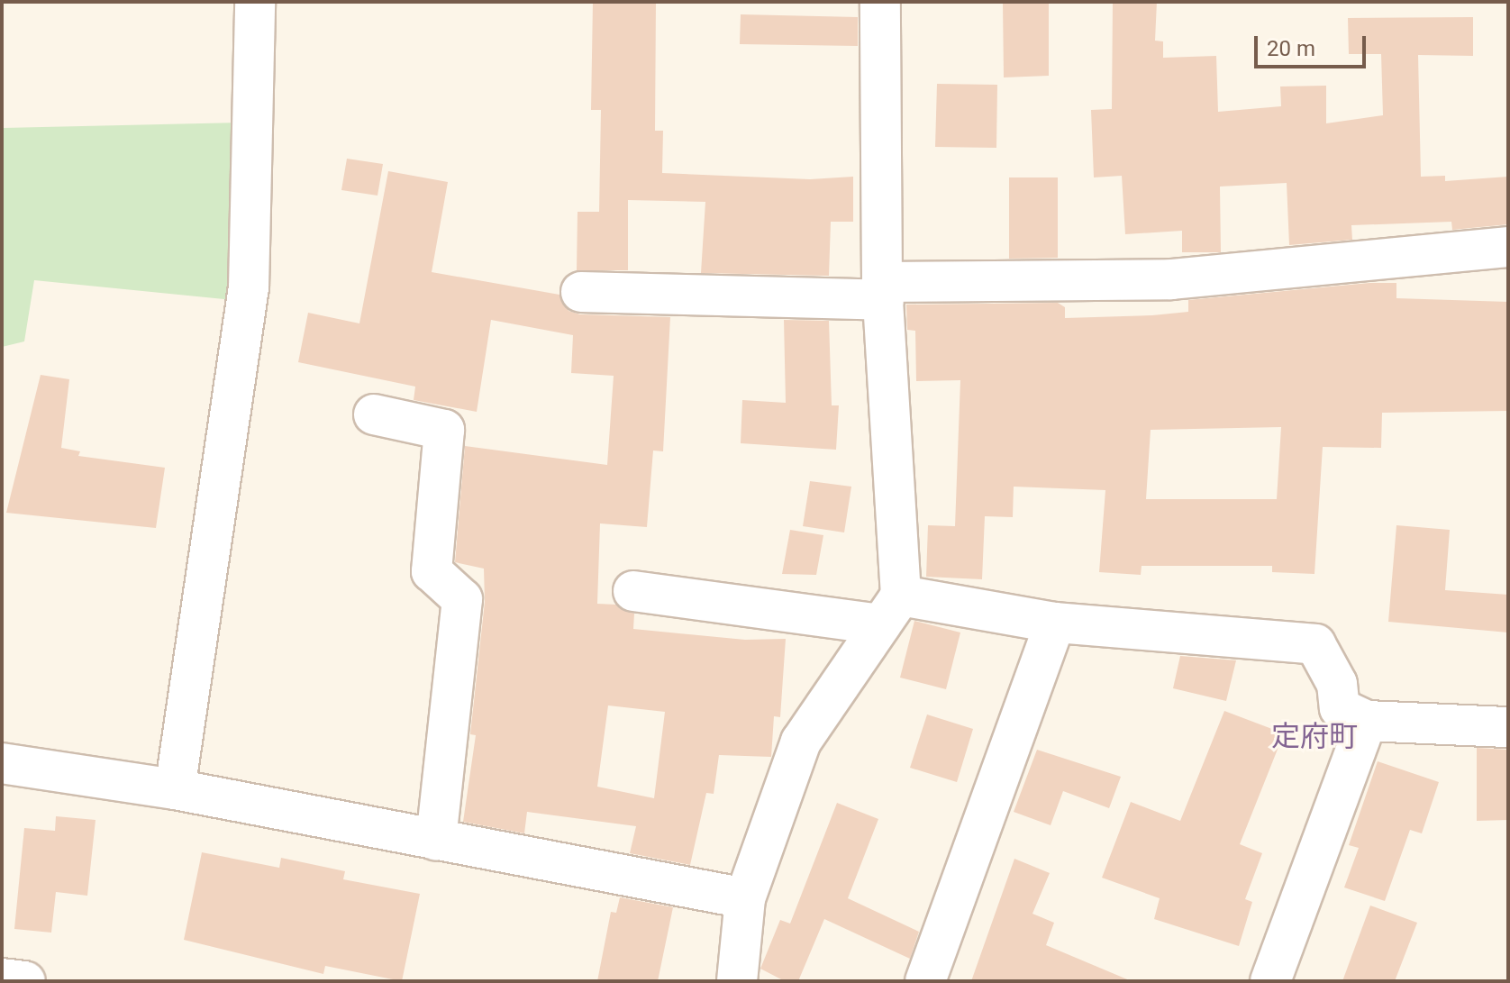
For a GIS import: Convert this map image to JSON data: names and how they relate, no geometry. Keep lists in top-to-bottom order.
{
  "districts": ["定府町"],
  "scale_bar": "20 m"
}
